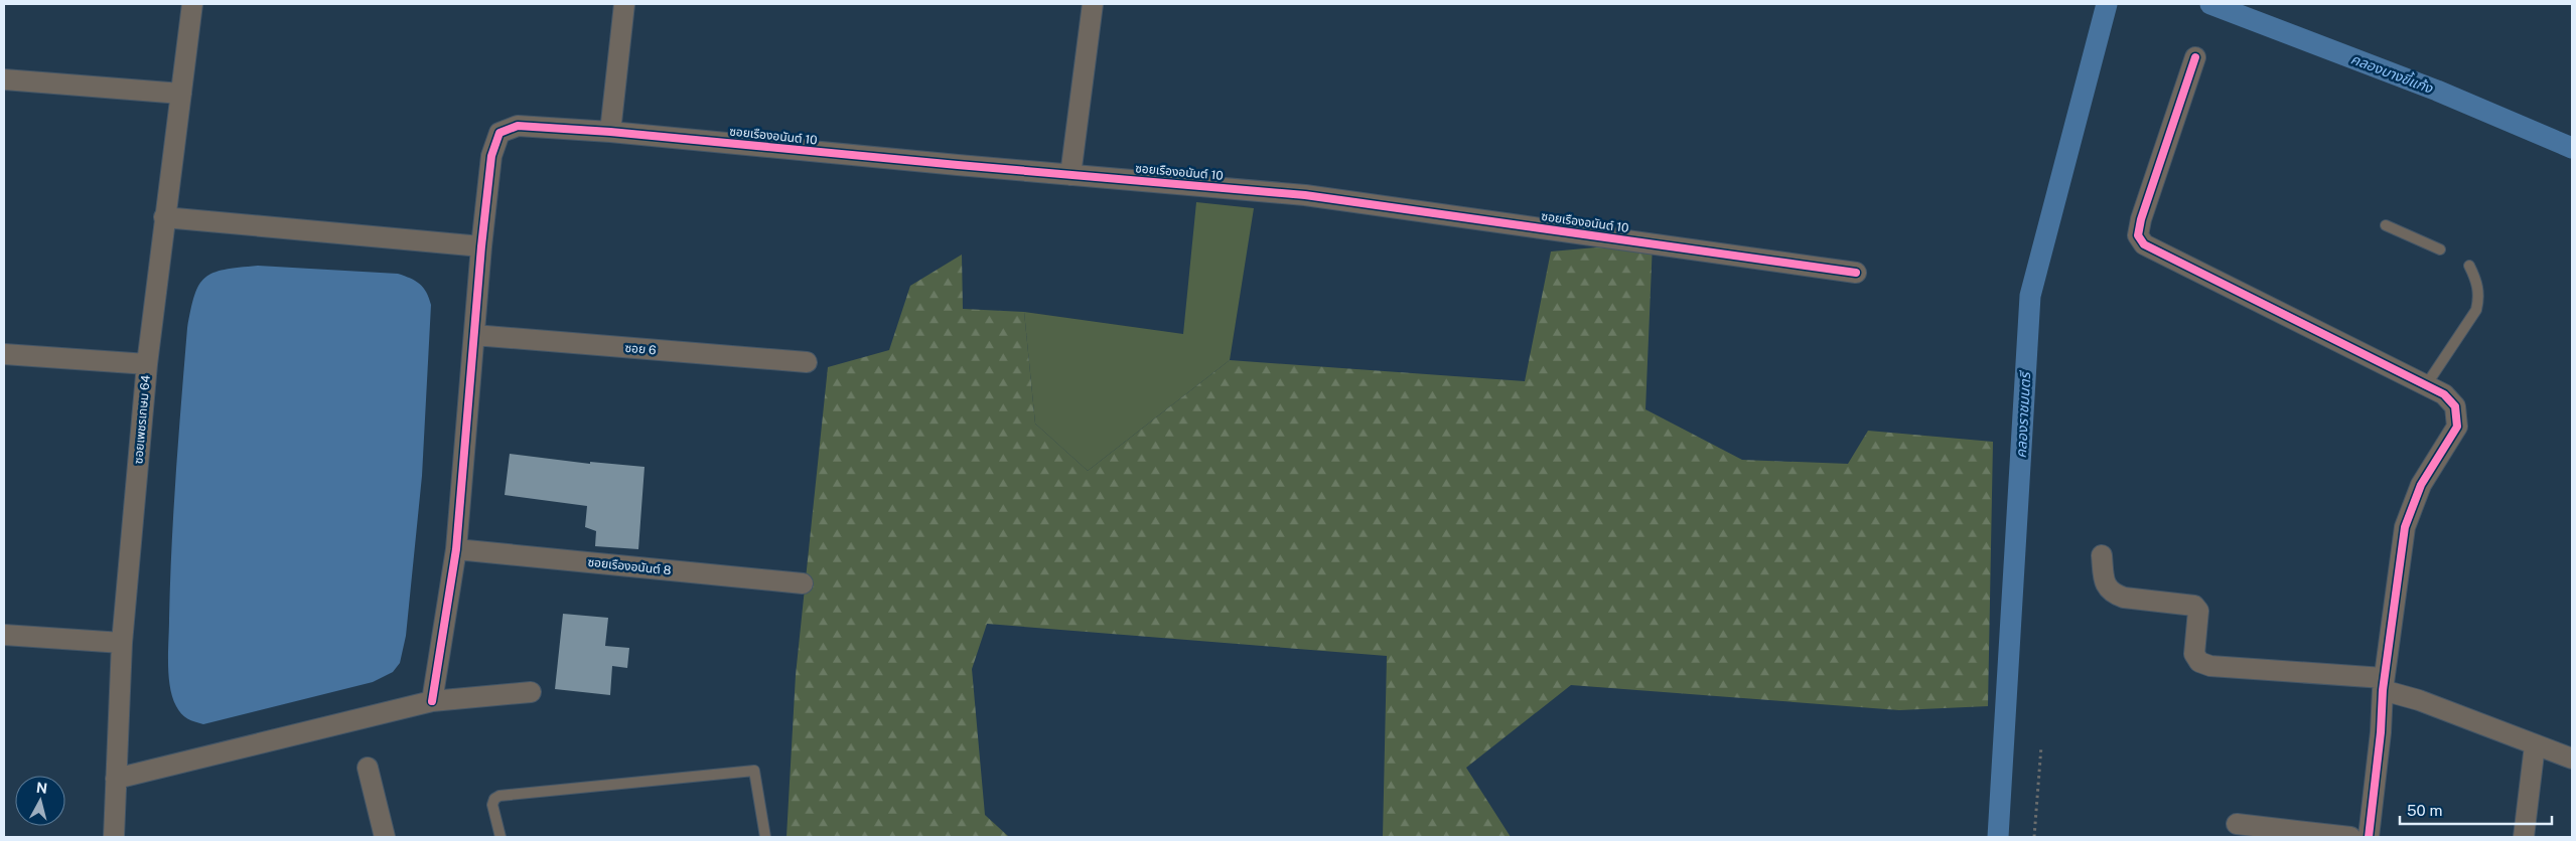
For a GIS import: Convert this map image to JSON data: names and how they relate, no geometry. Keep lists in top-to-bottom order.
{
  "streets": {
    "street": [
      "ซอยเรืองอนันต์ 10",
      "ซอย 6",
      "ซอยเพชรเกษม 64",
      "ซอยเรืองอนันต์ 8"
    ]
  },
  "water": ["คลองบางขี้แก้ง", "คลองราชมนตรี"],
  "scale_bar": "50 m",
  "north": "top"
}
